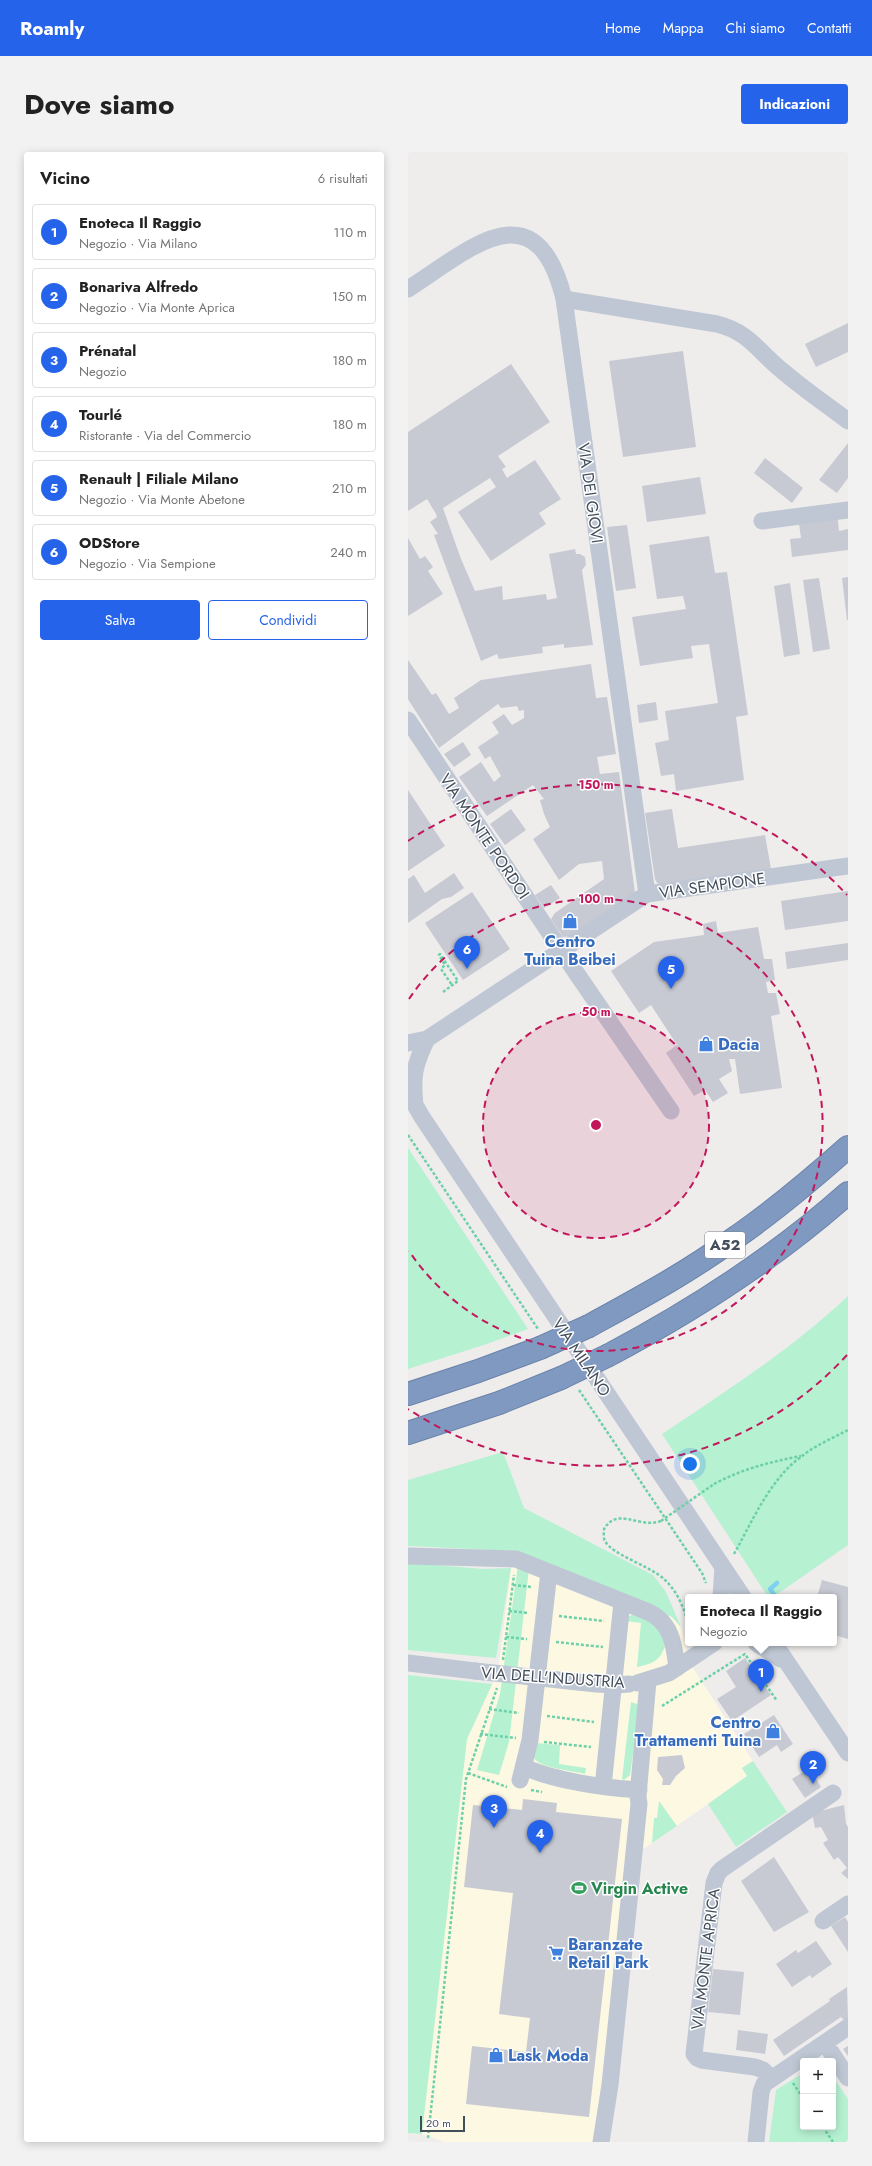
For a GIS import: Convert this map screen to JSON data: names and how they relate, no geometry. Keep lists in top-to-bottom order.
{
  "streets": {
    "highway": ["A52"],
    "street": [
      "VIA DEI GIOVI",
      "VIA MONTE PORDOI",
      "VIA SEMPIONE",
      "VIA MILANO",
      "VIA DELL'INDUSTRIA",
      "VIA MONTE APRICA"
    ]
  },
  "crossings": [
    ["VIA DEI GIOVI", "VIA SEMPIONE"],
    ["VIA MONTE PORDOI", "VIA SEMPIONE"],
    ["VIA SEMPIONE", "VIA MILANO"]
  ],
  "places": {
    "shop": [
      "Centro Tuina Beibei",
      "Dacia",
      "Centro Trattamenti Tuina",
      "Lask Moda"
    ],
    "sports": ["Virgin Active"],
    "supermarket": ["Baranzate Retail Park"]
  },
  "scale_bar": "20 m",
  "page": {
    "header": "Roamly",
    "nav": [
      "Home",
      "Mappa",
      "Chi siamo",
      "Contatti"
    ],
    "title": "Dove siamo",
    "buttons": [
      "Indicazioni",
      ["Salva", "Condividi"]
    ],
    "heading": ["Vicino", "6 risultati"],
    "list": [
      {
        "mark": "1",
        "name": "Enoteca Il Raggio",
        "note": "Negozio · Via Milano",
        "value": "110 m"
      },
      {
        "mark": "2",
        "name": "Bonariva Alfredo",
        "note": "Negozio · Via Monte Aprica",
        "value": "150 m"
      },
      {
        "mark": "3",
        "name": "Prénatal",
        "note": "Negozio",
        "value": "180 m"
      },
      {
        "mark": "4",
        "name": "Tourlé",
        "note": "Ristorante · Via del Commercio",
        "value": "180 m"
      },
      {
        "mark": "5",
        "name": "Renault | Filiale Milano",
        "note": "Negozio · Via Monte Abetone",
        "value": "210 m"
      },
      {
        "mark": "6",
        "name": "ODStore",
        "note": "Negozio · Via Sempione",
        "value": "240 m"
      }
    ],
    "pins": [
      "6",
      "5",
      "1",
      "2",
      "3",
      "4"
    ],
    "popup": ["Enoteca Il Raggio", "Negozio"],
    "map_buttons": ["+", "−"],
    "scale": "20 m"
  },
  "rings": ["150 m", "100 m", "50 m"]
}
